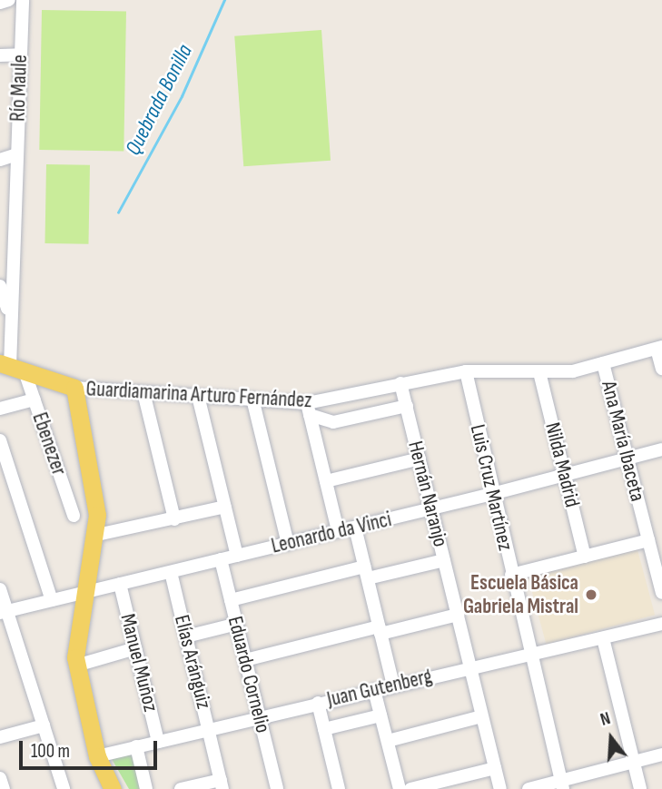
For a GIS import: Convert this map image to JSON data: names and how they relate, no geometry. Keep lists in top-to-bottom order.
{
  "streets": {
    "main road": ["Guardiamarina Arturo Fernández"],
    "street": [
      "Río Maule",
      "Ana María Ibaceta",
      "Ebenezer",
      "Nilda Madrid",
      "Luis Cruz Martínez",
      "Hernán Naranjo",
      "Leonardo da Vinci",
      "Elías Aránguiz",
      "Manuel Muñoz",
      "Eduardo Cornelio",
      "Juan Gutenberg"
    ]
  },
  "crossings": [
    ["Río Maule", "Guardiamarina Arturo Fernández"],
    ["Río Maule", "Ebenezer"],
    ["Guardiamarina Arturo Fernández", "Ana María Ibaceta"],
    ["Guardiamarina Arturo Fernández", "Ebenezer"],
    ["Guardiamarina Arturo Fernández", "Nilda Madrid"],
    ["Guardiamarina Arturo Fernández", "Luis Cruz Martínez"],
    ["Guardiamarina Arturo Fernández", "Hernán Naranjo"],
    ["Ana María Ibaceta", "Leonardo da Vinci"],
    ["Nilda Madrid", "Leonardo da Vinci"],
    ["Luis Cruz Martínez", "Leonardo da Vinci"],
    ["Luis Cruz Martínez", "Juan Gutenberg"],
    ["Hernán Naranjo", "Leonardo da Vinci"],
    ["Hernán Naranjo", "Juan Gutenberg"],
    ["Leonardo da Vinci", "Elías Aránguiz"],
    ["Leonardo da Vinci", "Manuel Muñoz"],
    ["Leonardo da Vinci", "Eduardo Cornelio"],
    ["Elías Aránguiz", "Juan Gutenberg"],
    ["Manuel Muñoz", "Juan Gutenberg"],
    ["Eduardo Cornelio", "Juan Gutenberg"]
  ],
  "water": ["Quebrada Bonilla"],
  "places": ["Escuela Básica Gabriela Mistral"],
  "scale_bar": "100 m",
  "north": "top"
}
